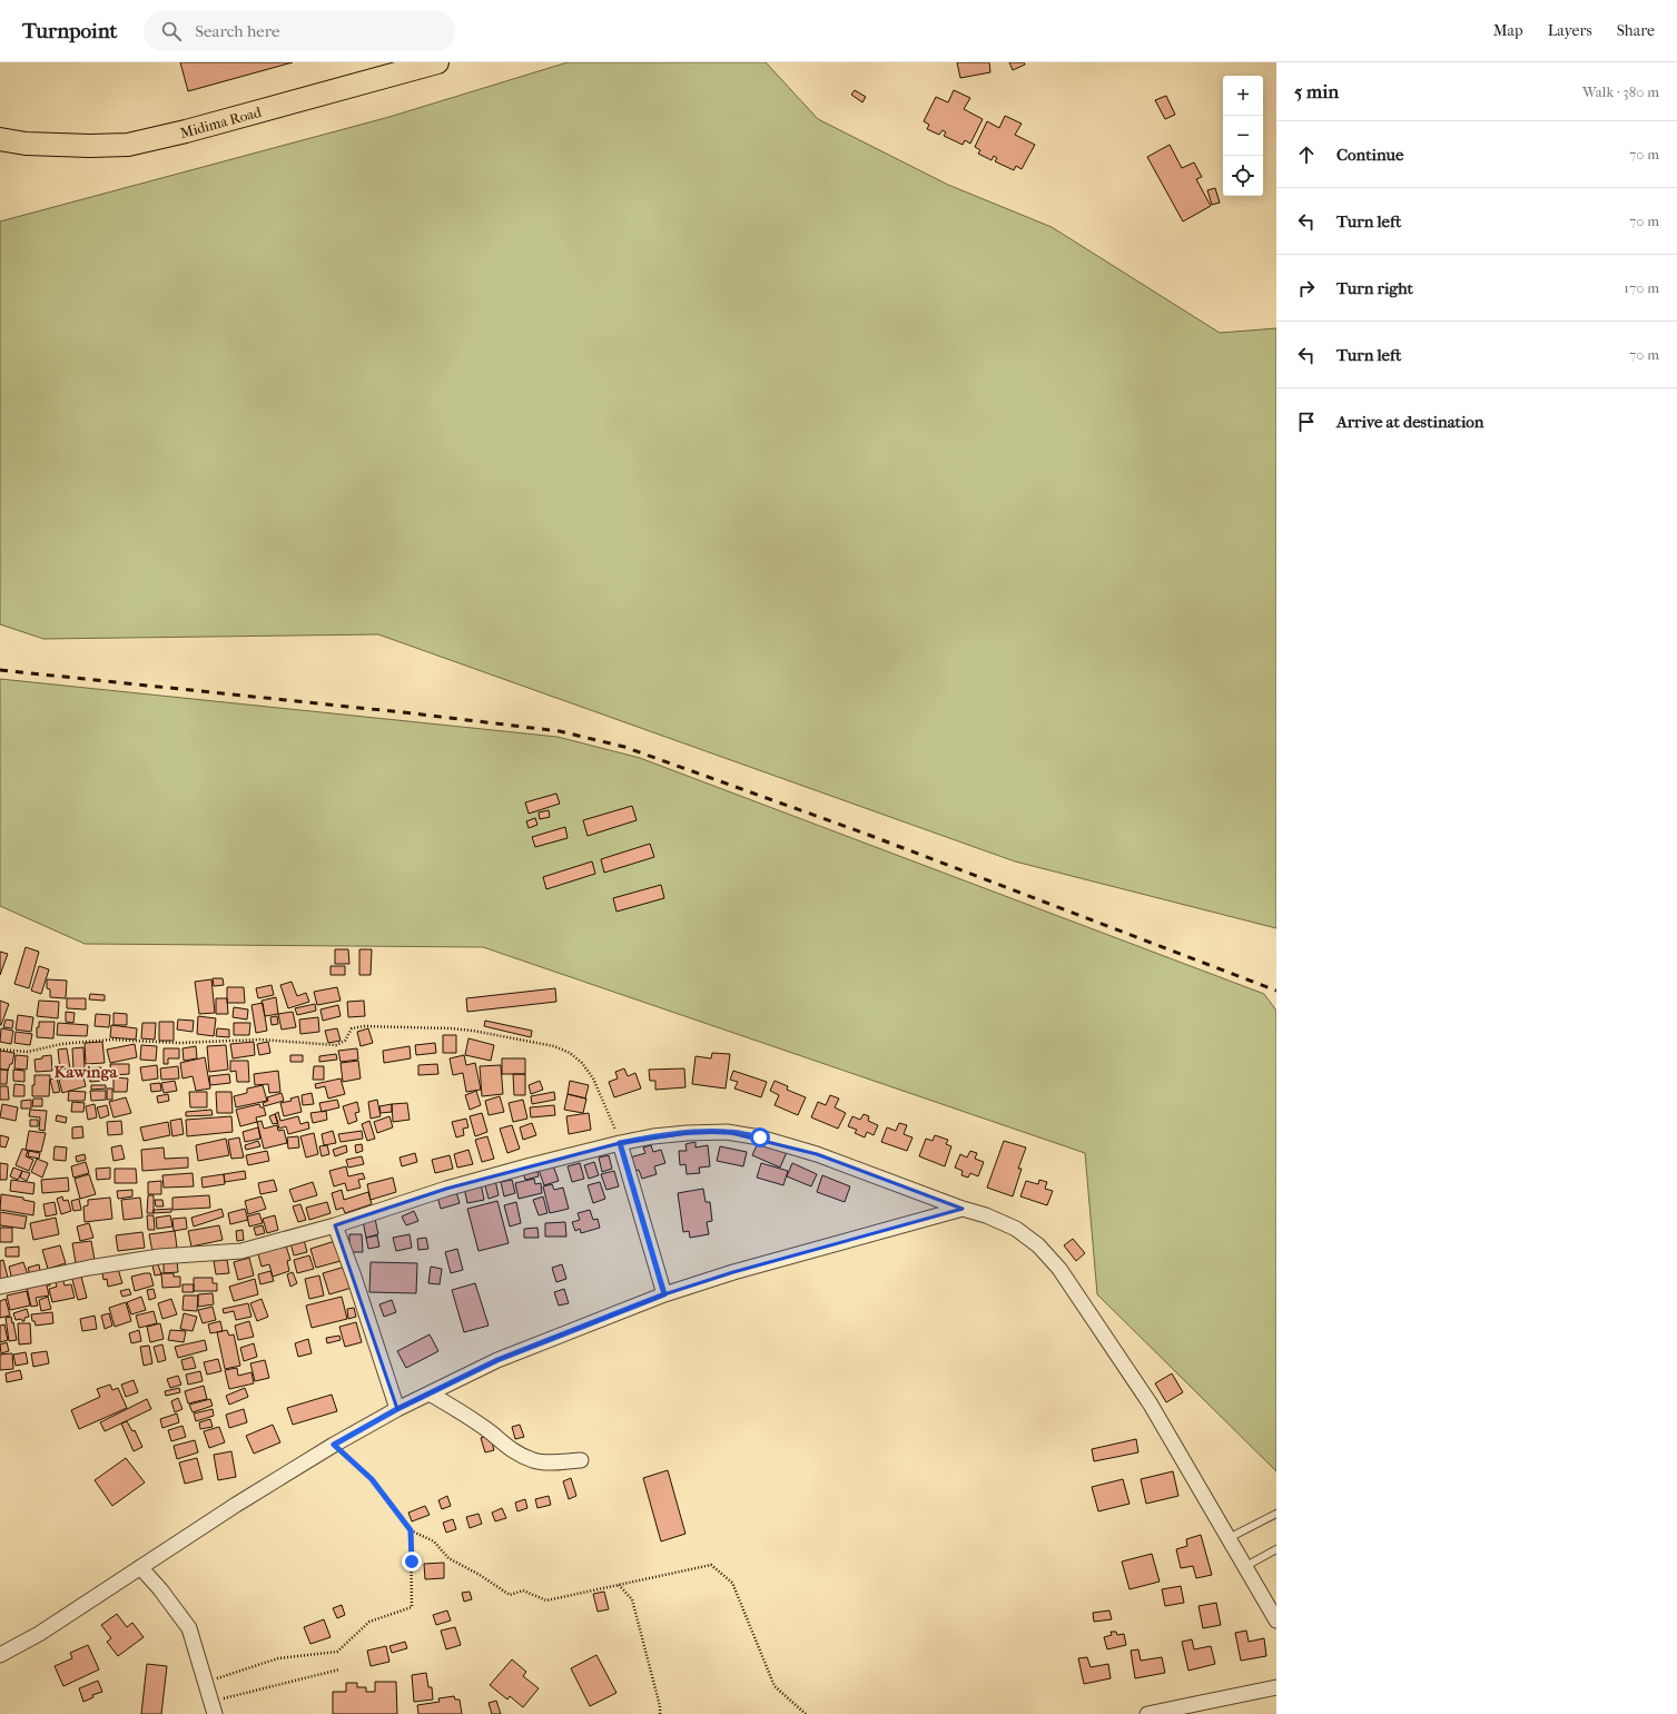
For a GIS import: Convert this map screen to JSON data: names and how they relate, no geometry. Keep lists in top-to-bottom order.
{
  "streets": {
    "main road": ["Midima Road"]
  },
  "districts": ["Kawinga"],
  "page": {
    "header": "Turnpoint",
    "search": "Search here",
    "nav": ["Map", "Layers", "Share"],
    "heading": ["5 min", "Walk · 380 m"],
    "map_buttons": ["+", "−"],
    "list": [
      ["Continue", "70 m"],
      ["Turn left", "70 m"],
      ["Turn right", "170 m"],
      ["Turn left", "70 m"],
      "Arrive at destination"
    ]
  }
}
